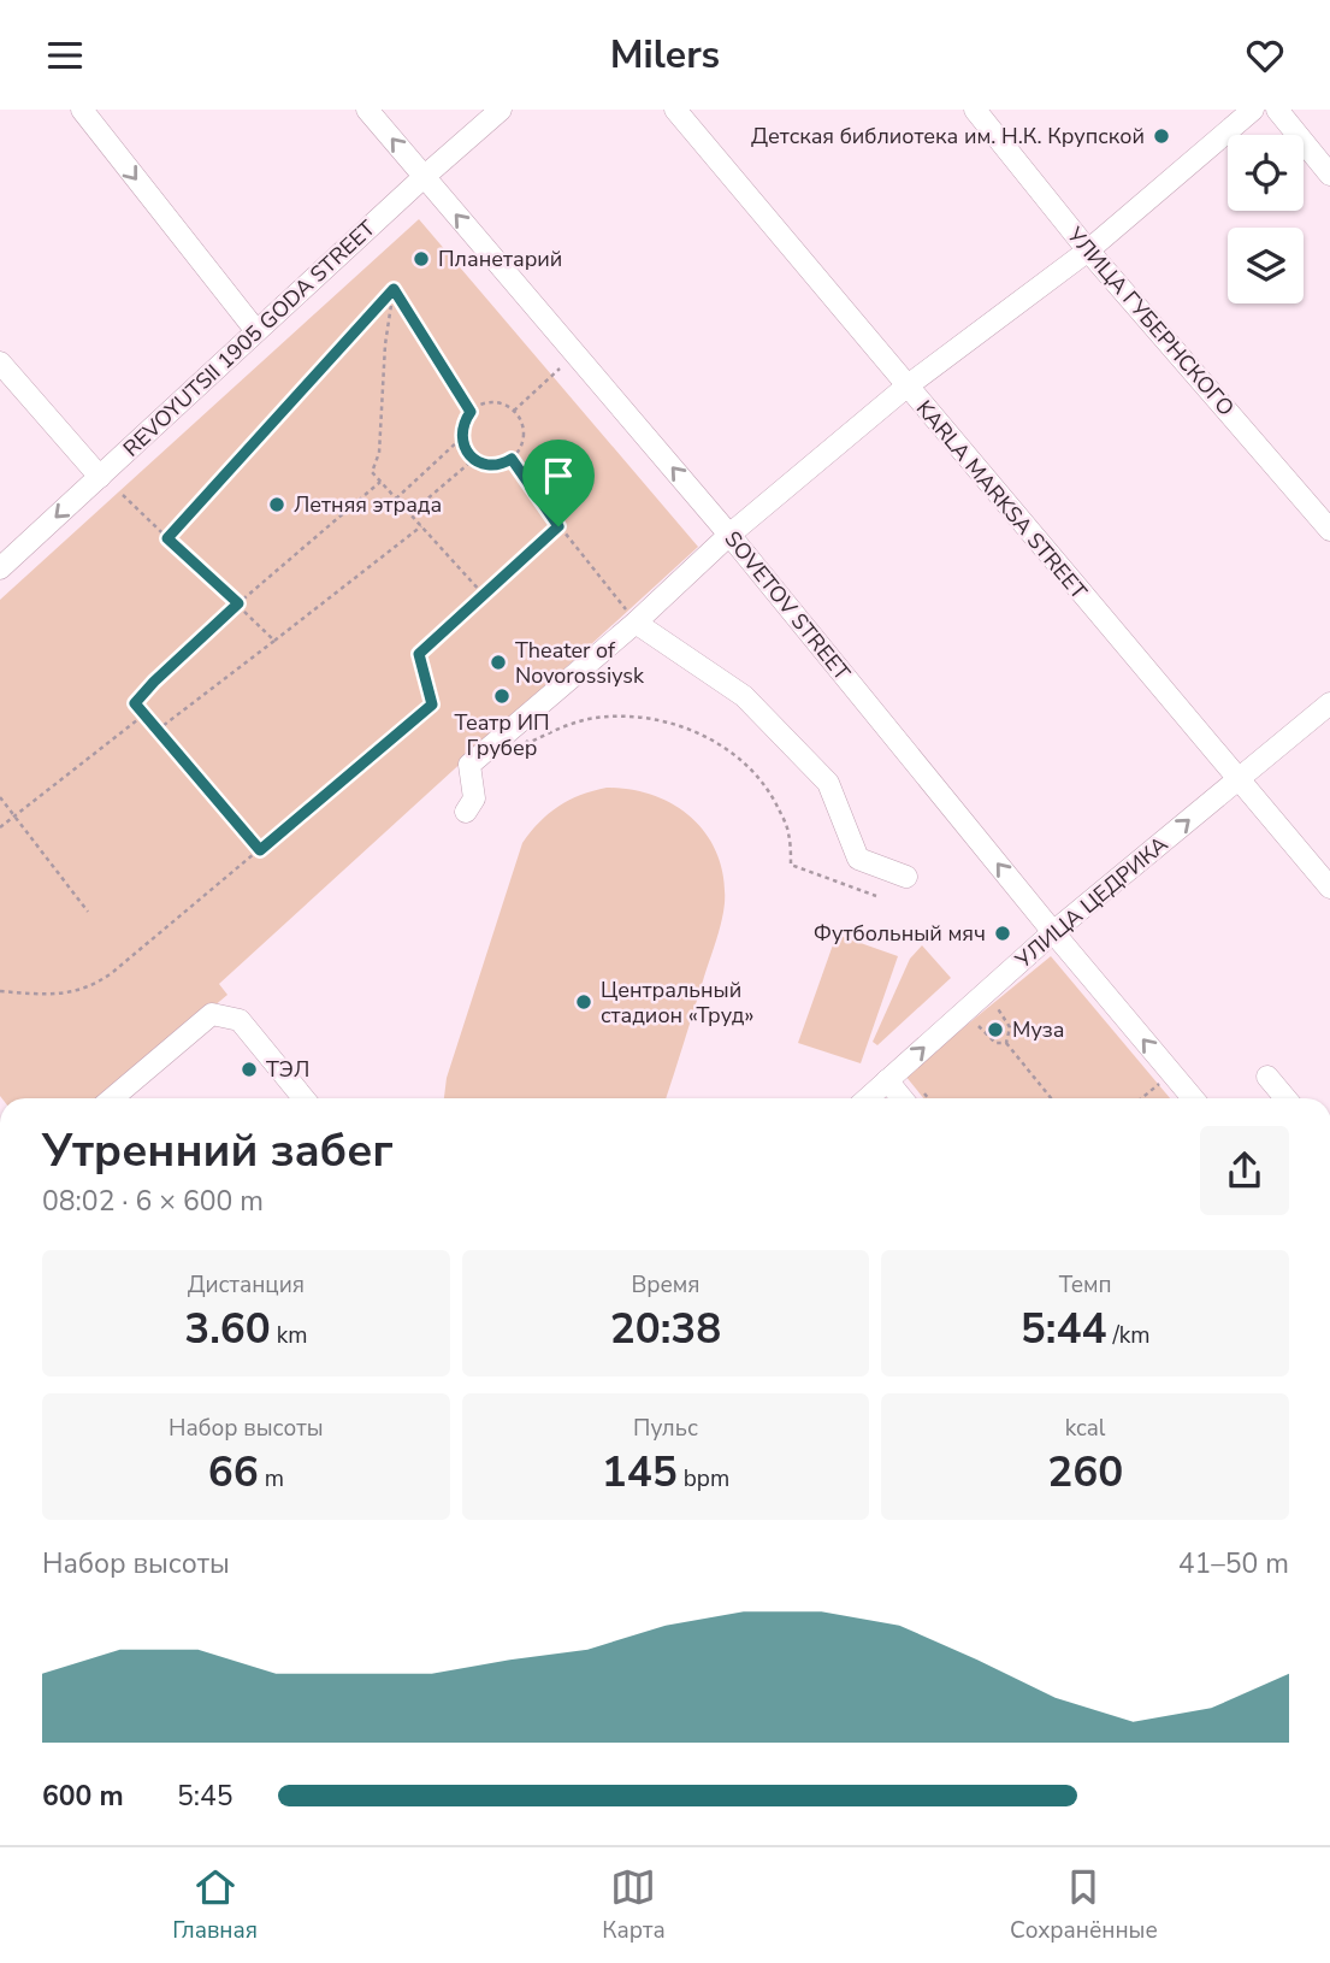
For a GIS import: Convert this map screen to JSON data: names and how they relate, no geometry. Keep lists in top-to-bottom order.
{
  "streets": {
    "street": [
      "УЛИЦА ГУБЕРНСКОГО",
      "REVOYUTSII 1905 GODA STREET",
      "KARLA MARKSA STREET",
      "SOVETOV STREET",
      "УЛИЦА ЦЕДРИКА"
    ]
  },
  "crossings": [
    ["REVOYUTSII 1905 GODA STREET", "SOVETOV STREET"],
    ["KARLA MARKSA STREET", "УЛИЦА ЦЕДРИКА"],
    ["SOVETOV STREET", "УЛИЦА ЦЕДРИКА"]
  ],
  "one_way": ["SOVETOV STREET", "УЛИЦА ЦЕДРИКА"],
  "places": [
    "Детская библиотека им. Н.К. Крупской",
    "Планетарий",
    "Летняя этрада",
    "Theater of Novorossiysk",
    "Театр ИП Грубер",
    "Футбольный мяч",
    "Центральный стадион «Труд»",
    "Муза",
    "ТЭЛ"
  ],
  "page": {
    "header": "Milers",
    "heading": ["Утренний забег", "08:02 · 6 × 600 m"],
    "stats": [
      ["Дистанция", "3.60 km"],
      ["Время", "20:38"],
      ["Темп", "5:44 /km"],
      ["Набор высоты", "66 m"],
      ["Пульс", "145 bpm"],
      ["kcal", "260"]
    ],
    "chart": ["Набор высоты", "41–50 m"],
    "list": [
      {
        "name": "600 m",
        "note": "5:45"
      }
    ],
    "tabs": ["Главная", "Карта", "Сохранённые"]
  }
}
